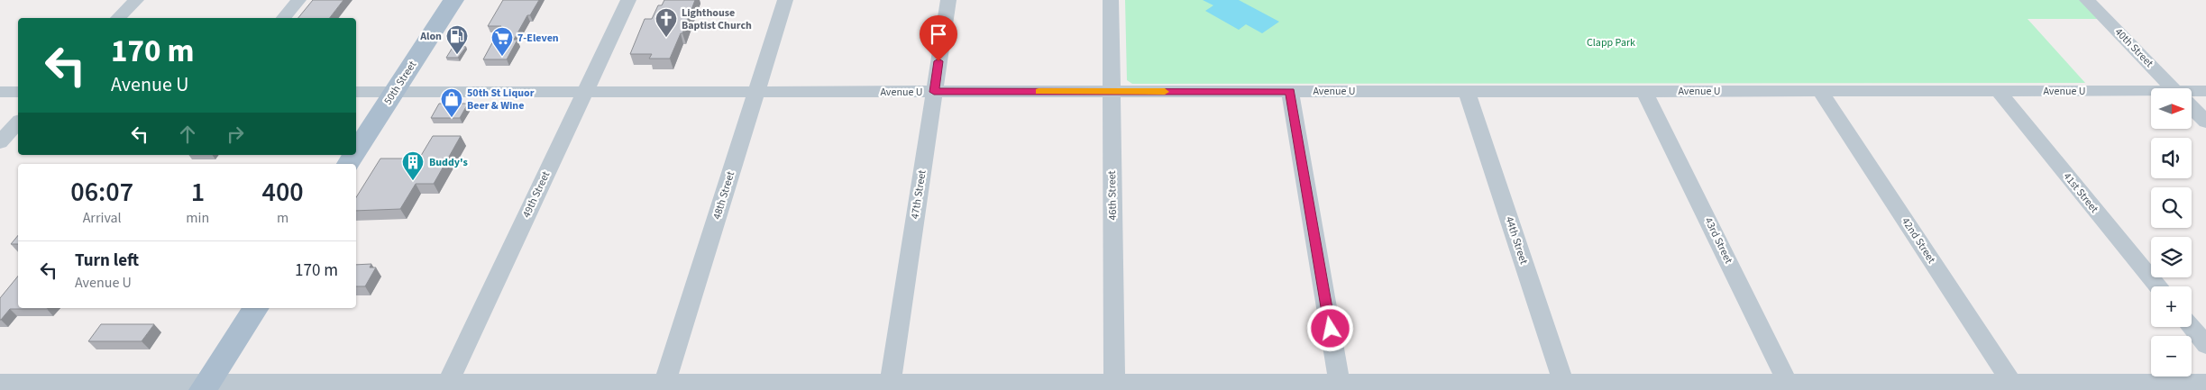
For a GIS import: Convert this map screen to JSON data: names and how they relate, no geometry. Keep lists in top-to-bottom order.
{
  "streets": {
    "main road": ["50th Street"],
    "street": [
      "40th Street",
      "Avenue U",
      "41st Street",
      "49th Street",
      "47th Street",
      "48th Street",
      "46th Street",
      "44th Street",
      "43rd Street",
      "42nd Street"
    ]
  },
  "crossings": [
    ["50th Street", "Avenue U"],
    ["Avenue U", "41st Street"],
    ["Avenue U", "49th Street"],
    ["Avenue U", "47th Street"],
    ["Avenue U", "48th Street"],
    ["Avenue U", "46th Street"],
    ["Avenue U", "44th Street"],
    ["Avenue U", "43rd Street"],
    ["Avenue U", "42nd Street"]
  ],
  "parks": ["Clapp Park"],
  "places": {
    "church": ["Lighthouse Baptist Church"],
    "fuel station": ["Alon"],
    "supermarket": ["7-Eleven"],
    "shop": ["50th St Liquor Beer & Wine"],
    "building": ["Buddy's"]
  },
  "north": "right",
  "page": {
    "turn": ["170 m", "Avenue U"],
    "map_buttons": ["+", "−"],
    "eta": [
      "06:07",
      "Arrival",
      "1",
      "min",
      "400",
      "m"
    ],
    "list": [
      {
        "name": "Turn left",
        "note": "Avenue U",
        "value": "170 m"
      }
    ]
  }
}
